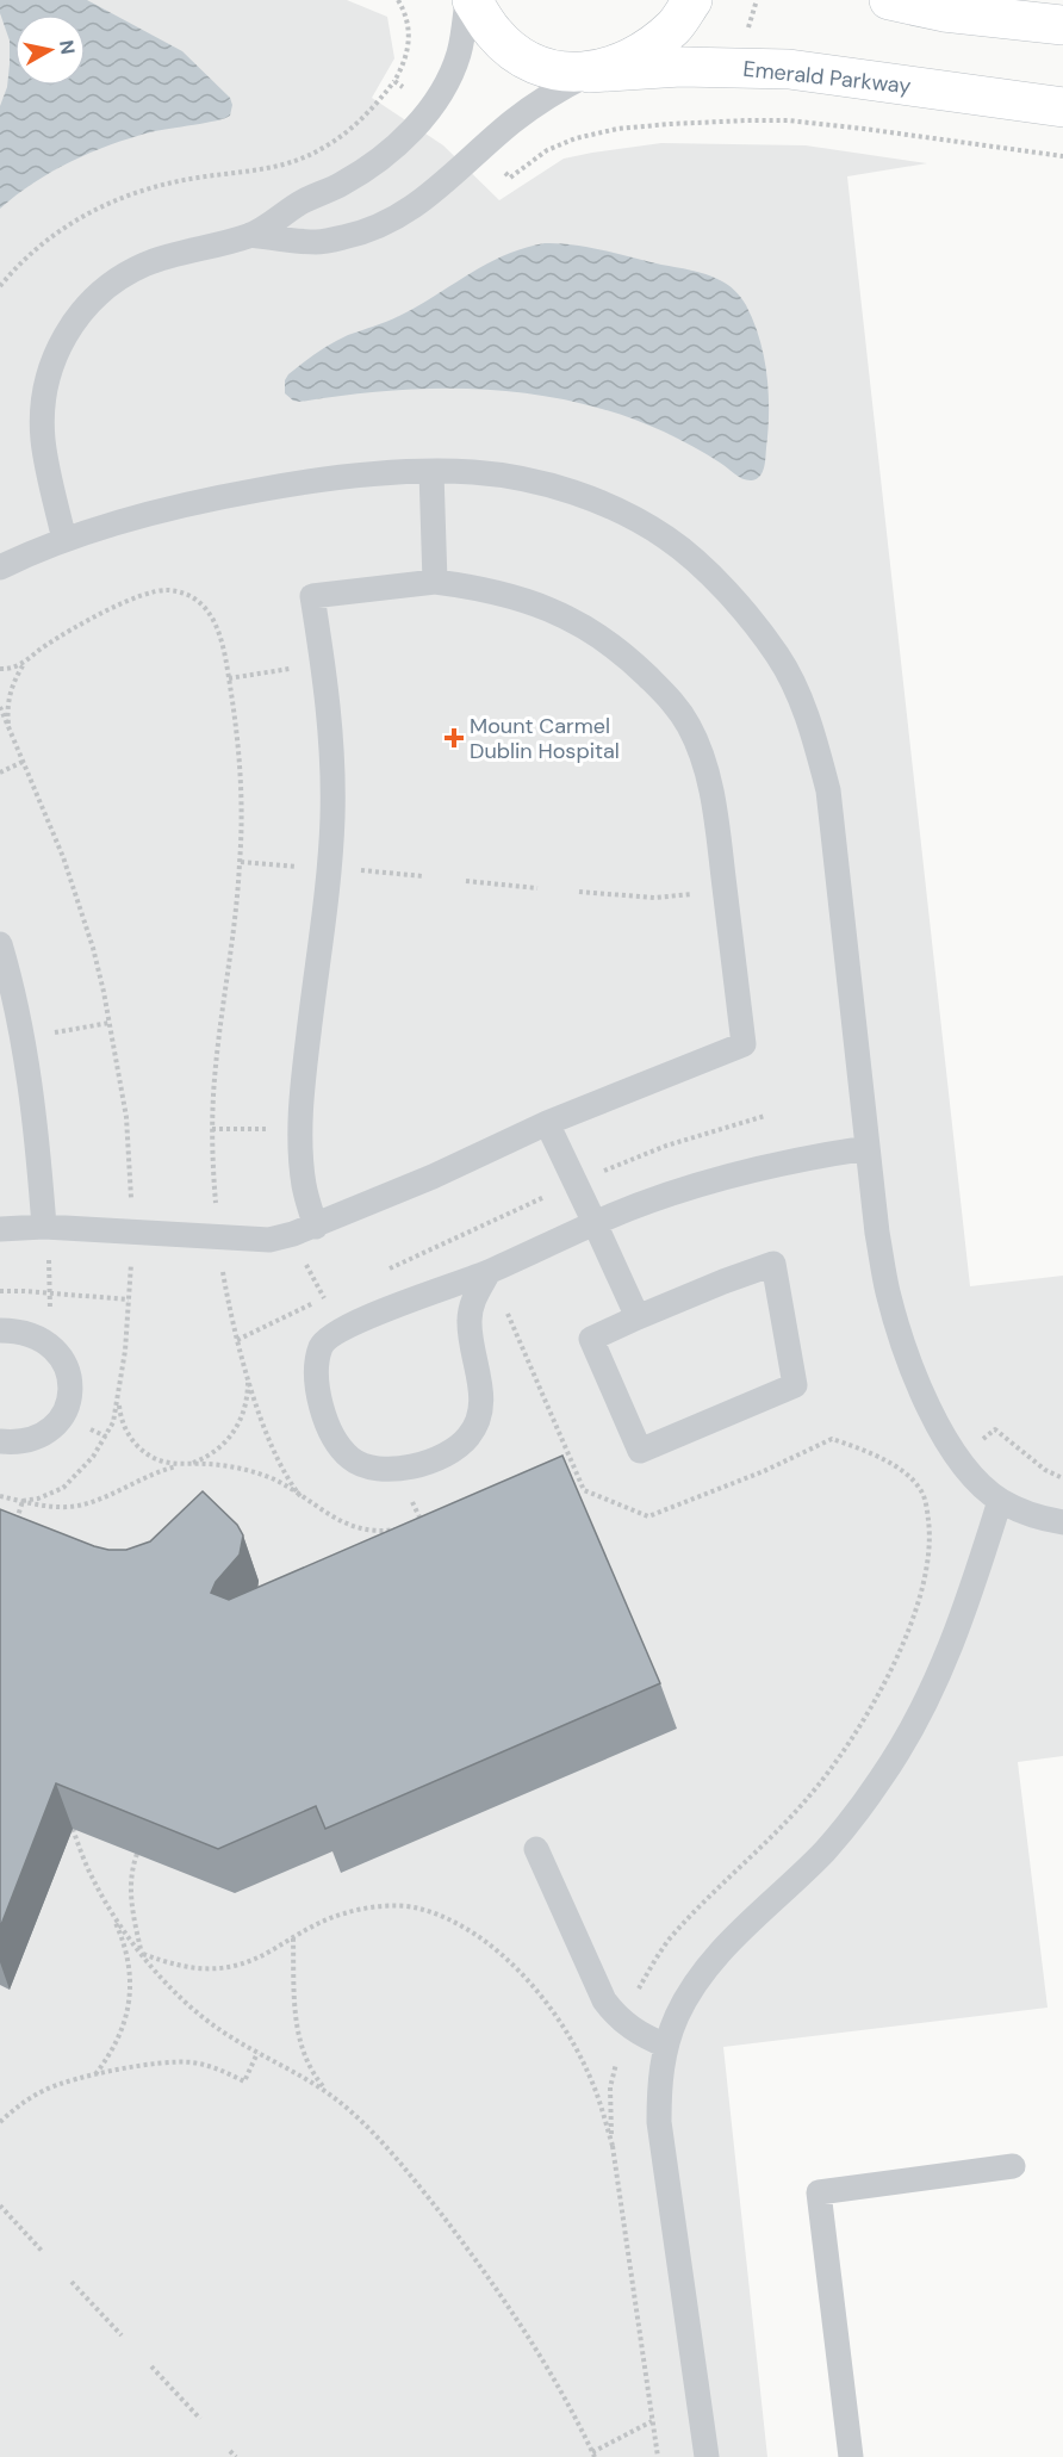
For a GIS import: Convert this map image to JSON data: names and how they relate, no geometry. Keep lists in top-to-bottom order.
{
  "streets": {
    "main road": ["Emerald Parkway"]
  },
  "places": {
    "health": ["Mount Carmel Dublin Hospital"]
  },
  "north": "right"
}
